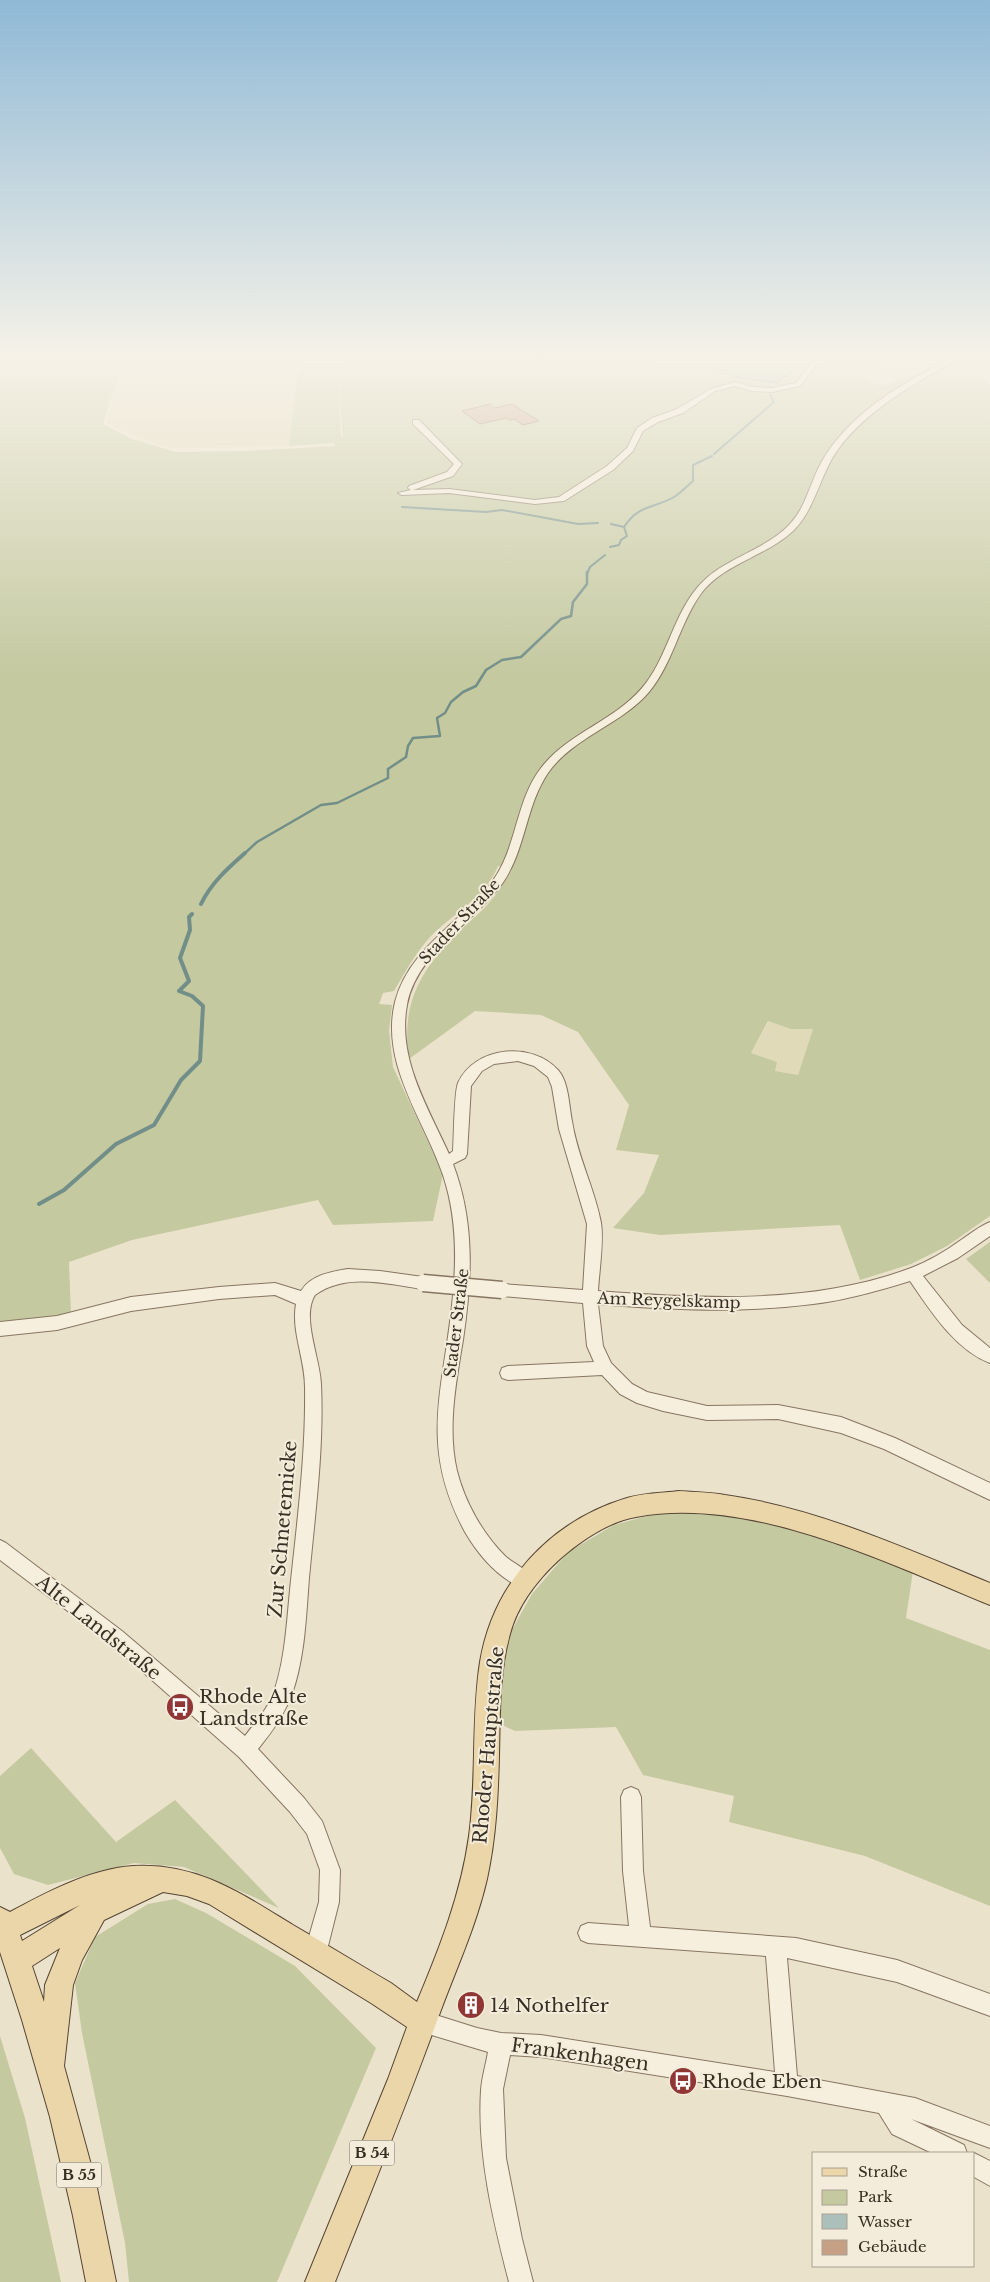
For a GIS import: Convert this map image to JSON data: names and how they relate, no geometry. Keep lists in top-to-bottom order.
{
  "streets": {
    "main road": ["Rhoder Hauptstraße", "B 54", "B 55"],
    "street": [
      "Stader Straße",
      "Am Reygelskamp",
      "Zur Schnetemicke",
      "Alte Landstraße",
      "Frankenhagen"
    ]
  },
  "crossings": [
    ["Stader Straße", "Rhoder Hauptstraße"],
    ["Am Reygelskamp", "Zur Schnetemicke"],
    ["Zur Schnetemicke", "Alte Landstraße"],
    ["Rhoder Hauptstraße", "Frankenhagen"],
    ["Rhoder Hauptstraße", "B 54"],
    ["Frankenhagen", "B 54"]
  ],
  "places": {
    "bus stop": ["Rhode Alte Landstraße", "Rhode Eben"],
    "building": ["14 Nothelfer"]
  },
  "legend": [
    "Straße",
    "Park",
    "Wasser",
    "Gebäude"
  ]
}
